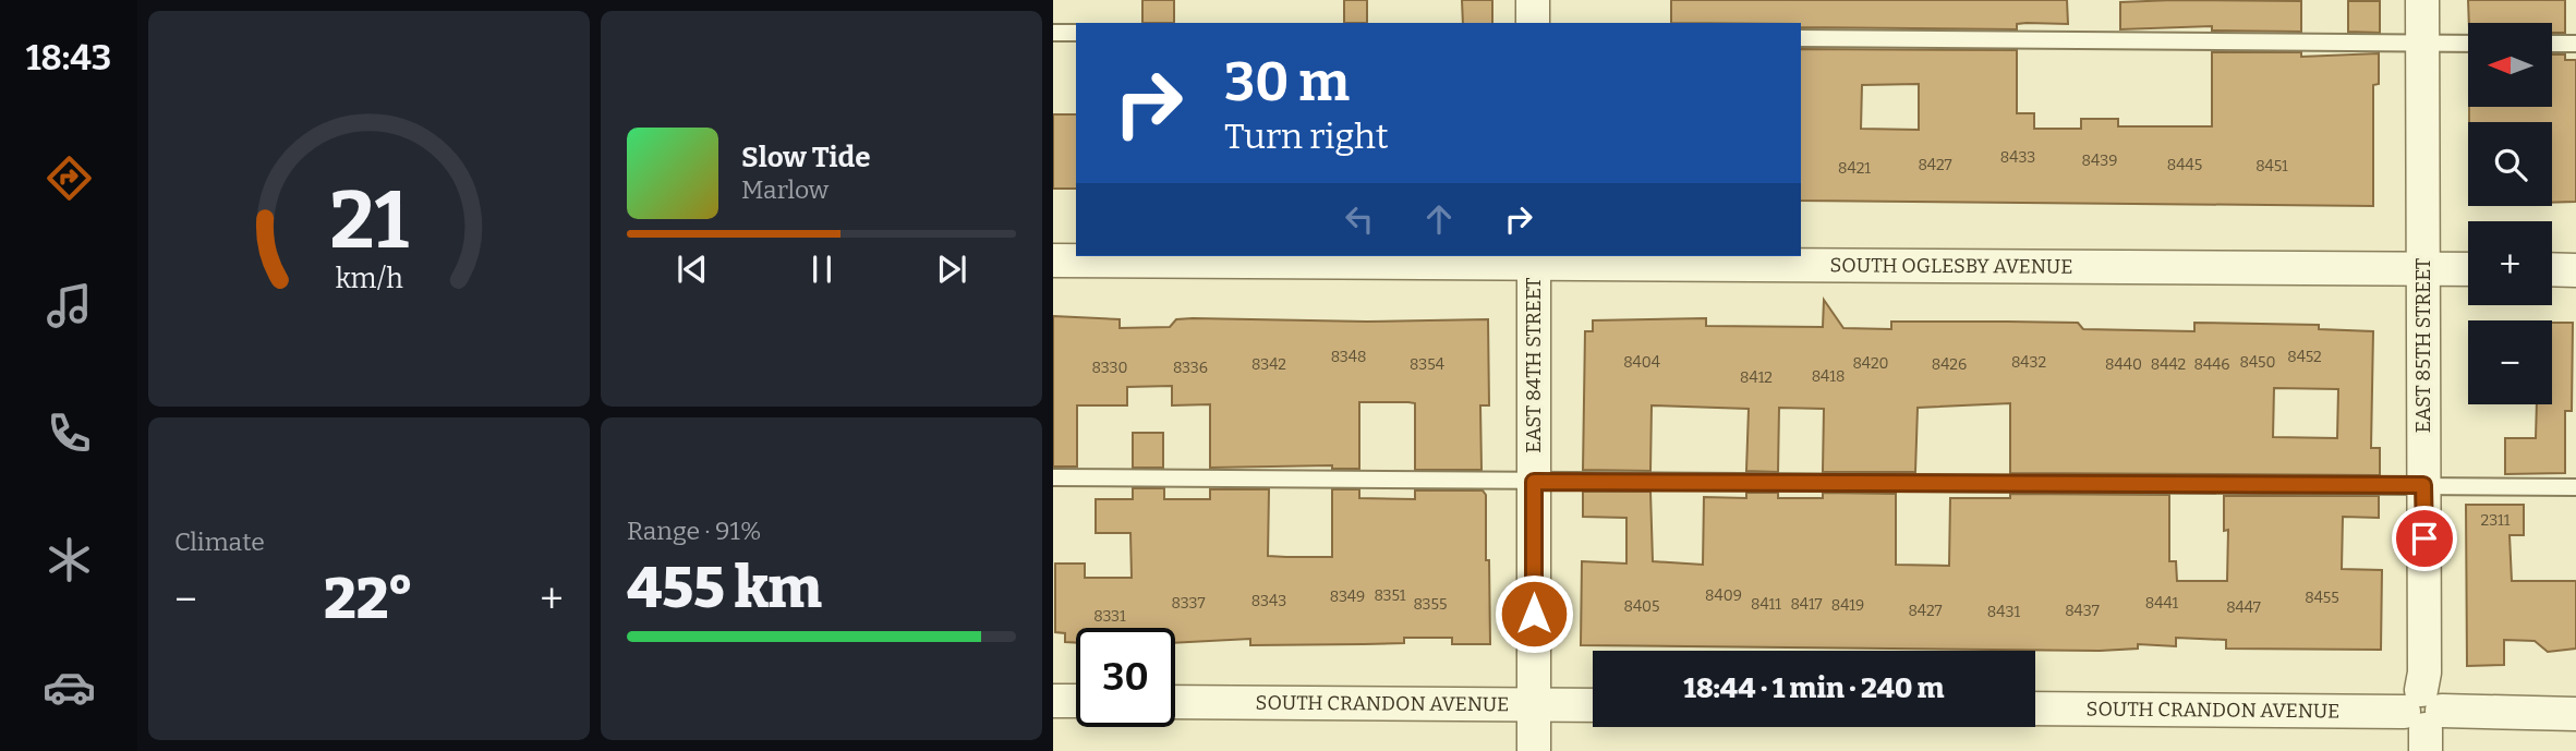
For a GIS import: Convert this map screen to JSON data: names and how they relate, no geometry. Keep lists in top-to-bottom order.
{
  "streets": {
    "street": [
      "SOUTH OGLESBY AVENUE",
      "EAST 85TH STREET",
      "EAST 84TH STREET",
      "SOUTH CRANDON AVENUE"
    ]
  },
  "crossings": [
    ["SOUTH OGLESBY AVENUE", "EAST 85TH STREET"],
    ["SOUTH OGLESBY AVENUE", "EAST 84TH STREET"],
    ["EAST 85TH STREET", "SOUTH CRANDON AVENUE"],
    ["EAST 84TH STREET", "SOUTH CRANDON AVENUE"]
  ],
  "house_numbers": [
    "8433",
    "8439",
    "8427",
    "8445",
    "8451",
    "8421",
    "8348",
    "8452",
    "8404",
    "8432",
    "8450",
    "8420",
    "8342",
    "8354",
    "8426",
    "8440",
    "8442",
    "8446",
    "8330",
    "8336",
    "8418",
    "8412",
    "2311",
    "8351",
    "8409",
    "8349",
    "8455",
    "8343",
    "8337",
    "8441",
    "8355",
    "8411",
    "8417",
    "8419",
    "8405",
    "8447",
    "8427",
    "8437",
    "8431",
    "8331"
  ],
  "north": "left",
  "page": {
    "tabs": "18:43",
    "map_buttons": ["+", "−"],
    "turn": ["30 m", "Turn right"],
    "song": ["Slow Tide", "Marlow"],
    "tile": [
      "Climate",
      ["Range · 91%", "455 km"]
    ],
    "heat": ["−", "22°", "+"],
    "limit": "30",
    "trip": "18:44 · 1 min · 240 m",
    "gauge": ["21", "km/h"]
  }
}
